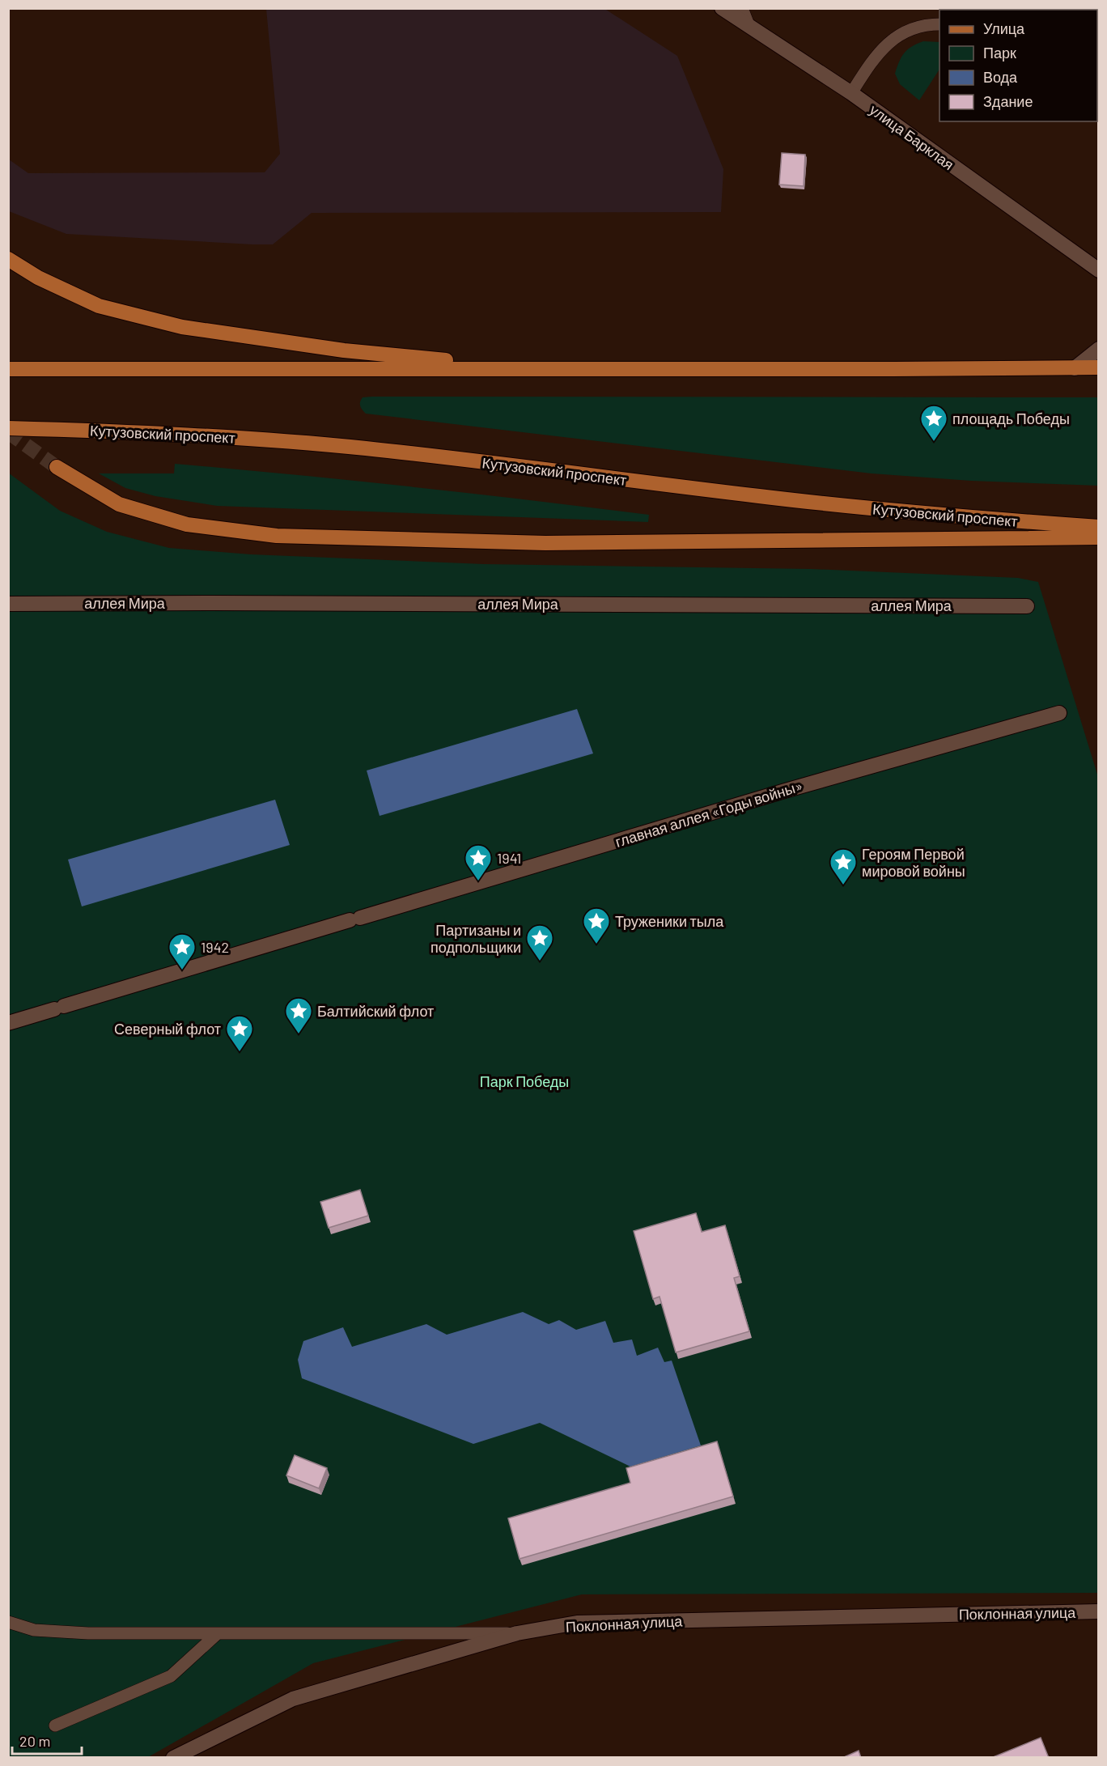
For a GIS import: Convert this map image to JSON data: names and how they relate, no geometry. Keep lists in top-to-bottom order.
{
  "streets": {
    "main road": ["Кутузовский проспект"],
    "street": [
      "улица Барклая",
      "аллея Мира",
      "главная аллея «Годы войны»",
      "Поклонная улица"
    ]
  },
  "parks": ["Парк Победы"],
  "places": {
    "place": [
      "площадь Победы",
      "1941",
      "Героям Первой мировой войны",
      "Труженики тыла",
      "Партизаны и подпольщики",
      "1942",
      "Балтийский флот",
      "Северный флот"
    ]
  },
  "legend": [
    "Улица",
    "Парк",
    "Вода",
    "Здание"
  ],
  "scale_bar": "20 m"
}
